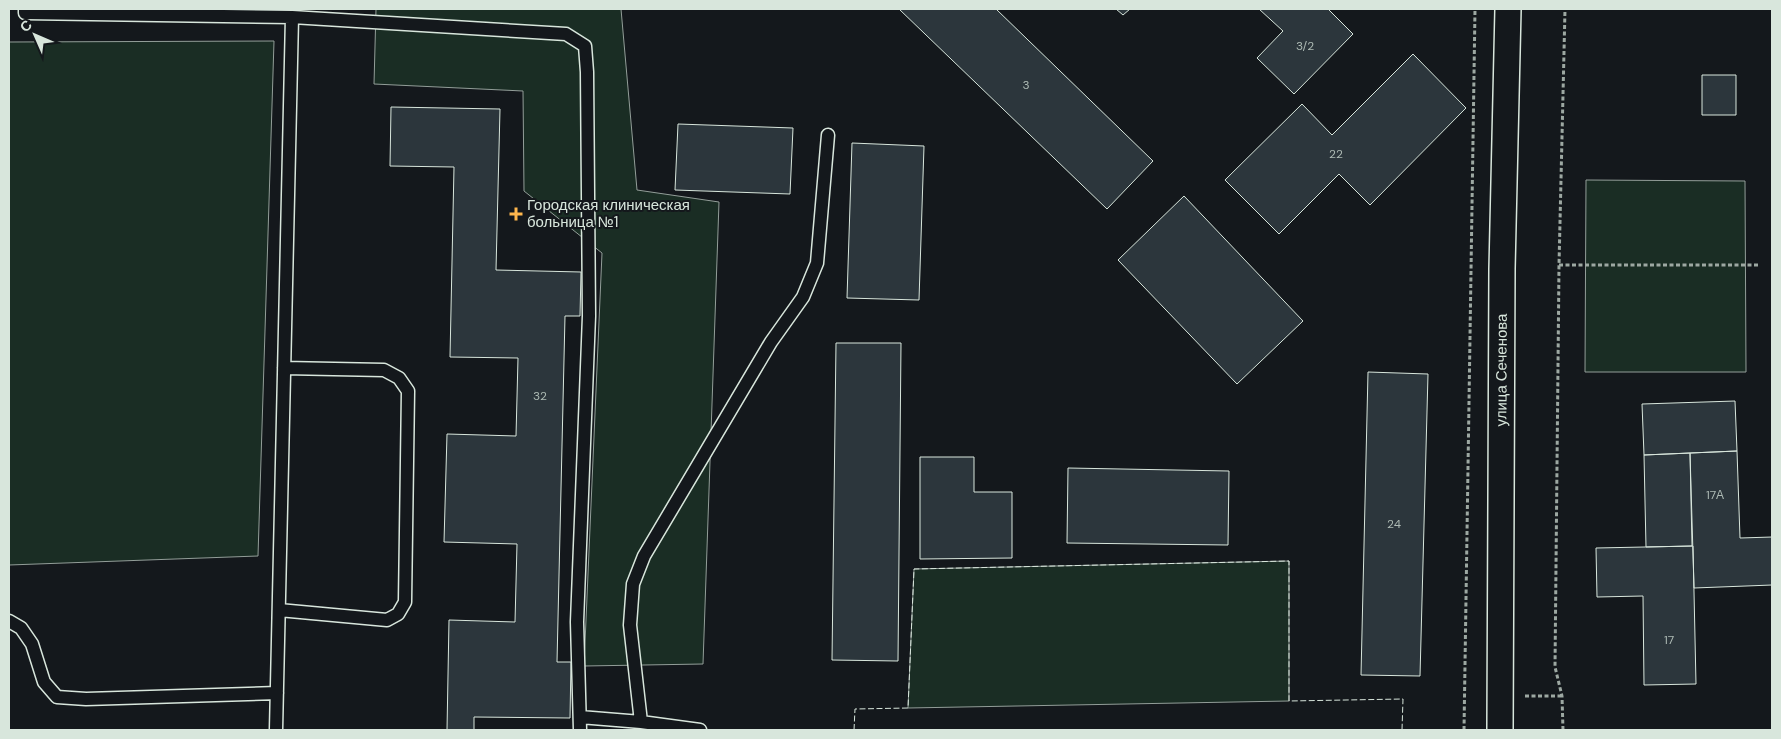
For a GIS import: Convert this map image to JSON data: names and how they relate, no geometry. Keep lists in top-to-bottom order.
{
  "streets": {
    "street": ["улица Сеченова"]
  },
  "places": {
    "health": ["Городская клиническая больница №1"]
  },
  "house_numbers": [
    "3/2",
    "3",
    "22",
    "32",
    "17А",
    "24",
    "17"
  ],
  "north": "top left"
}
